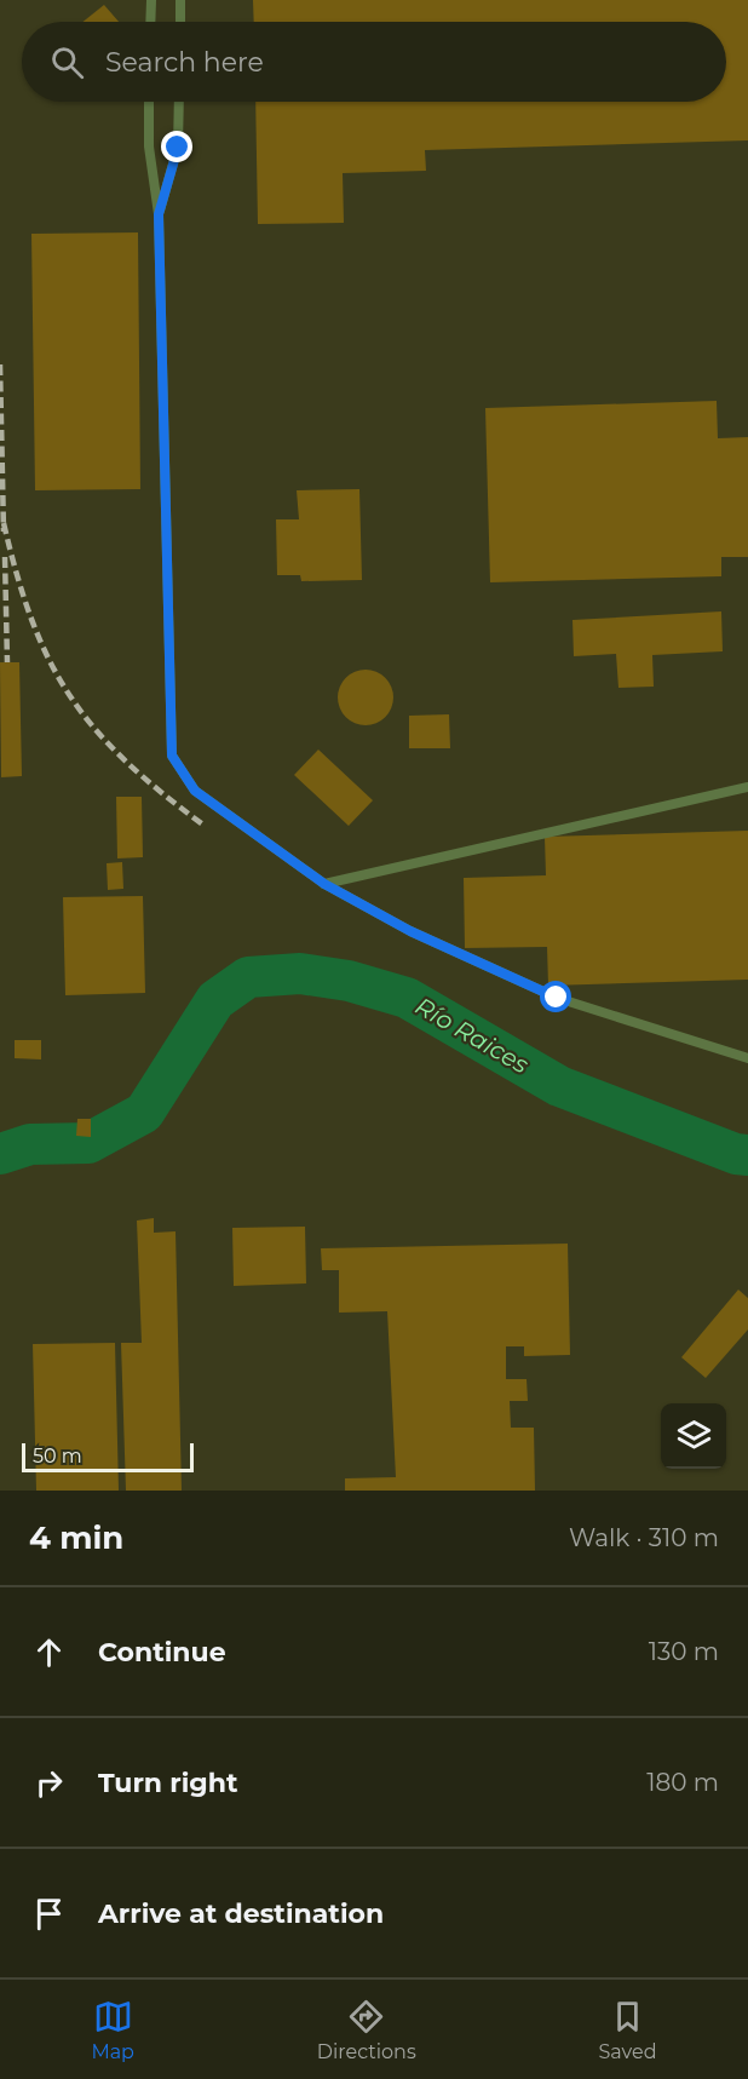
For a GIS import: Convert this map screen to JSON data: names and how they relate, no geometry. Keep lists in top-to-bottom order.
{
  "water": ["Río Raices"],
  "scale_bar": "50 m",
  "page": {
    "search": "Search here",
    "scale": "50 m",
    "heading": ["4 min", "Walk · 310 m"],
    "list": [
      ["Continue", "130 m"],
      ["Turn right", "180 m"],
      "Arrive at destination"
    ],
    "nav": ["Map", "Directions", "Saved"]
  }
}
